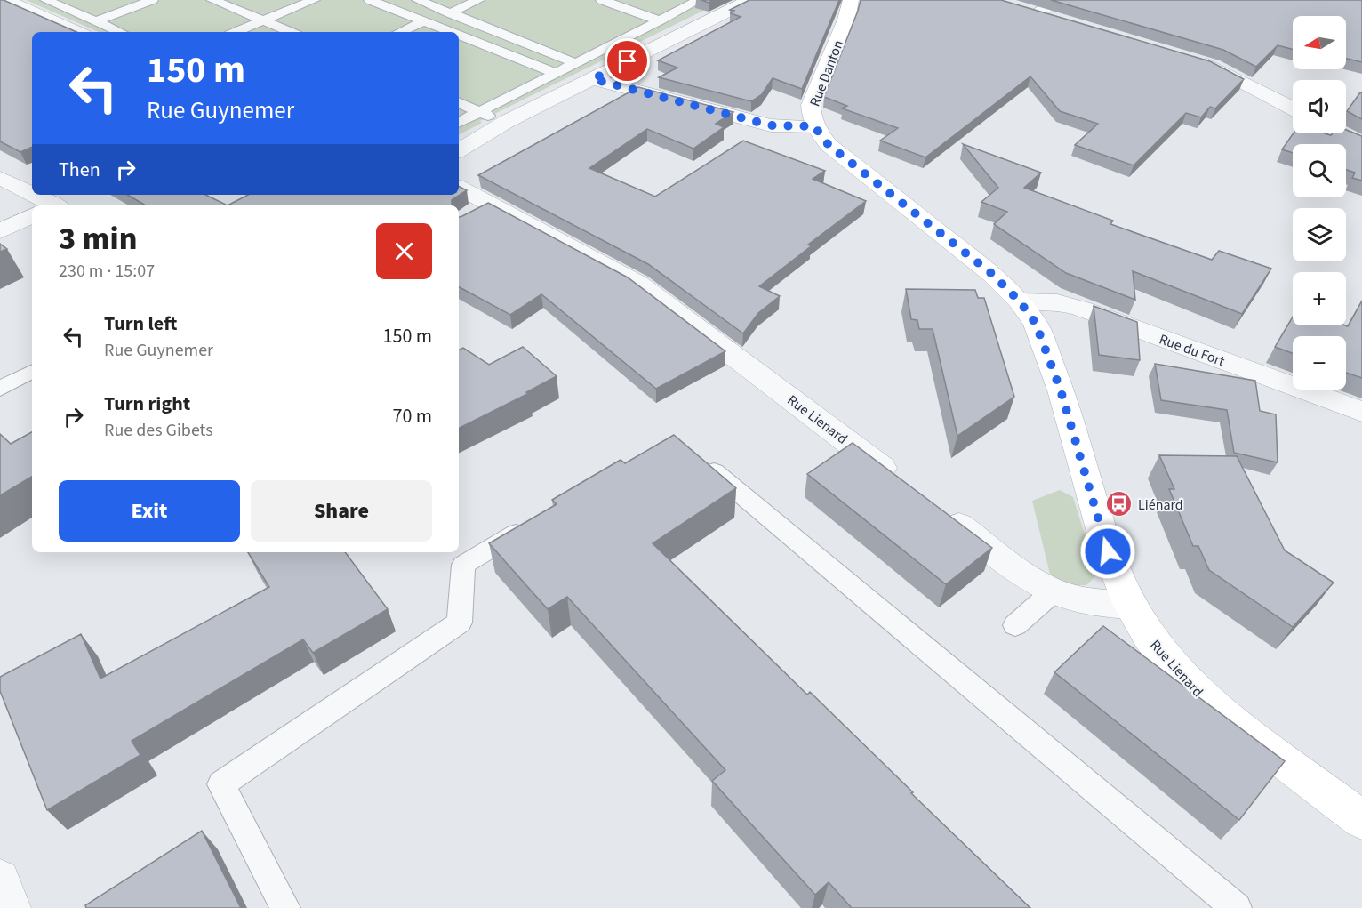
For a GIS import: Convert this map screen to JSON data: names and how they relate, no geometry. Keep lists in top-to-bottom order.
{
  "streets": {
    "street": ["Rue Danton", "Rue du Fort", "Rue Lienard"]
  },
  "crossings": [
    ["Rue Danton", "Rue du Fort"],
    ["Rue Danton", "Rue Lienard"]
  ],
  "places": {
    "bus stop": ["Liénard"]
  },
  "north": "left",
  "page": {
    "map_buttons": ["+", "−"],
    "turn": ["150 m", "Rue Guynemer"],
    "then": "Then",
    "heading": ["3 min", "230 m · 15:07"],
    "list": [
      {
        "name": "Turn left",
        "note": "Rue Guynemer",
        "value": "150 m"
      },
      {
        "name": "Turn right",
        "note": "Rue des Gibets",
        "value": "70 m"
      }
    ],
    "buttons": ["Exit", "Share"]
  }
}
